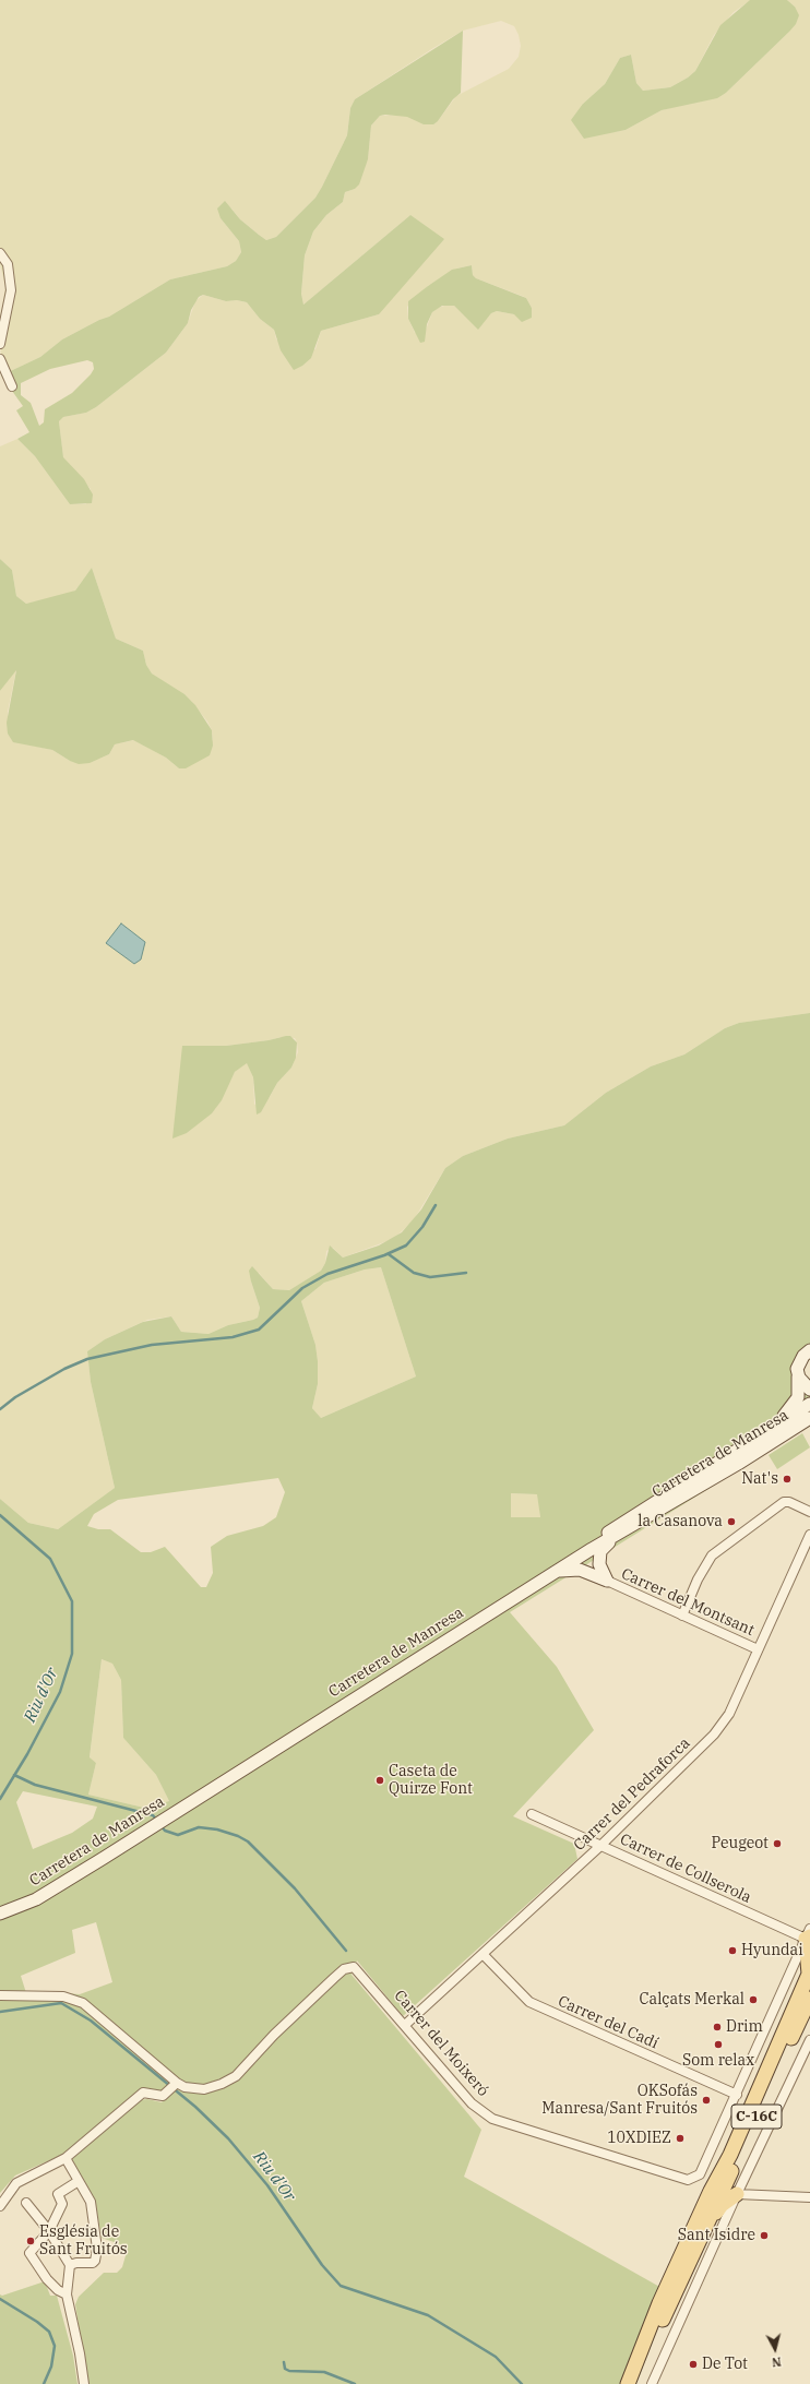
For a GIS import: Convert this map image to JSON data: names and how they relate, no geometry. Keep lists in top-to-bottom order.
{
  "streets": {
    "main road": ["Carretera de Manresa", "C-16C"],
    "street": [
      "Carrer del Montsant",
      "Carrer del Pedraforca",
      "Carrer de Collserola",
      "Carrer del Cadí",
      "Carrer del Moixeró"
    ]
  },
  "crossings": [
    ["Carrer del Montsant", "Carrer del Pedraforca"],
    ["Carrer del Pedraforca", "Carrer de Collserola"],
    ["Carrer del Pedraforca", "Carrer del Cadí"],
    ["Carrer del Pedraforca", "Carrer del Moixeró"],
    ["Carrer del Cadí", "Carrer del Moixeró"]
  ],
  "water": ["Riu d'Or"],
  "places": [
    "Nat's",
    "la Casanova",
    "Caseta de Quirze Font",
    "Peugeot",
    "Hyundai",
    "Calçats Merkal",
    "Drim",
    "Som relax",
    "OKSofás Manresa/Sant Fruitós",
    "10XDIEZ",
    "Sant Isidre",
    "Església de Sant Fruitós",
    "De Tot"
  ],
  "north": "bottom"
}
